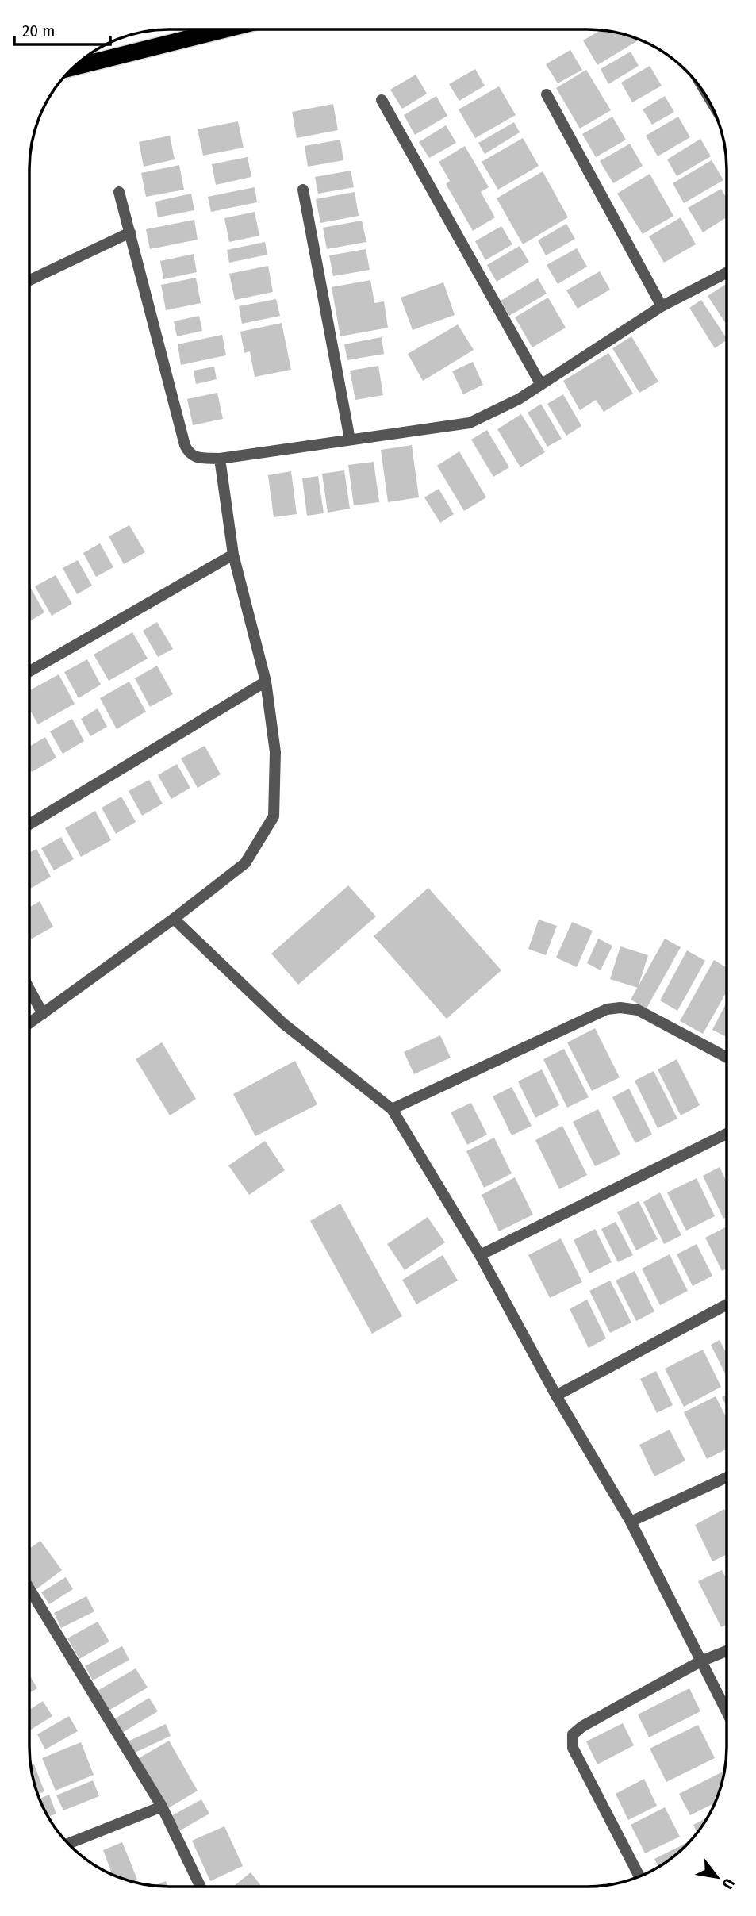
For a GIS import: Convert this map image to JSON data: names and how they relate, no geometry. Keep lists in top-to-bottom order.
{
  "scale_bar": "20 m",
  "north": "bottom right"
}
